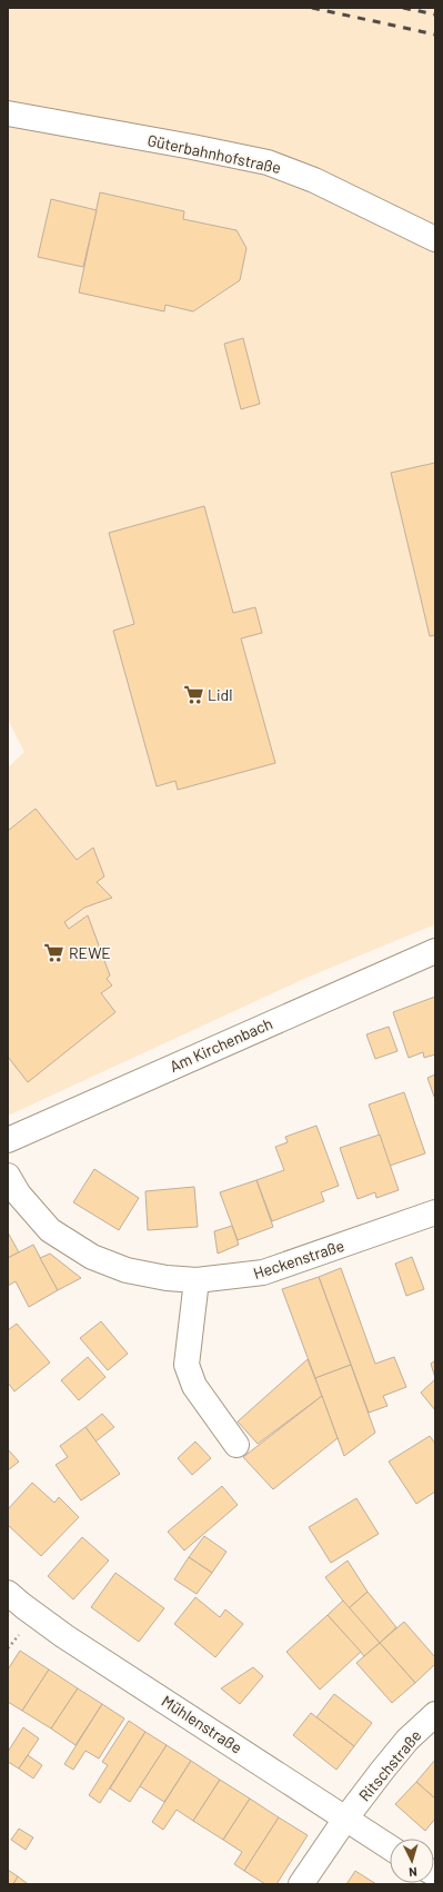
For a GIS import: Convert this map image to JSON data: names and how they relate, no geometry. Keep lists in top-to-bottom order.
{
  "streets": {
    "street": [
      "Güterbahnhofstraße",
      "Am Kirchenbach",
      "Heckenstraße",
      "Mühlenstraße",
      "Ritschstraße"
    ]
  },
  "crossings": [
    ["Mühlenstraße", "Ritschstraße"]
  ],
  "places": {
    "supermarket": ["Lidl", "REWE"]
  },
  "north": "bottom"
}
